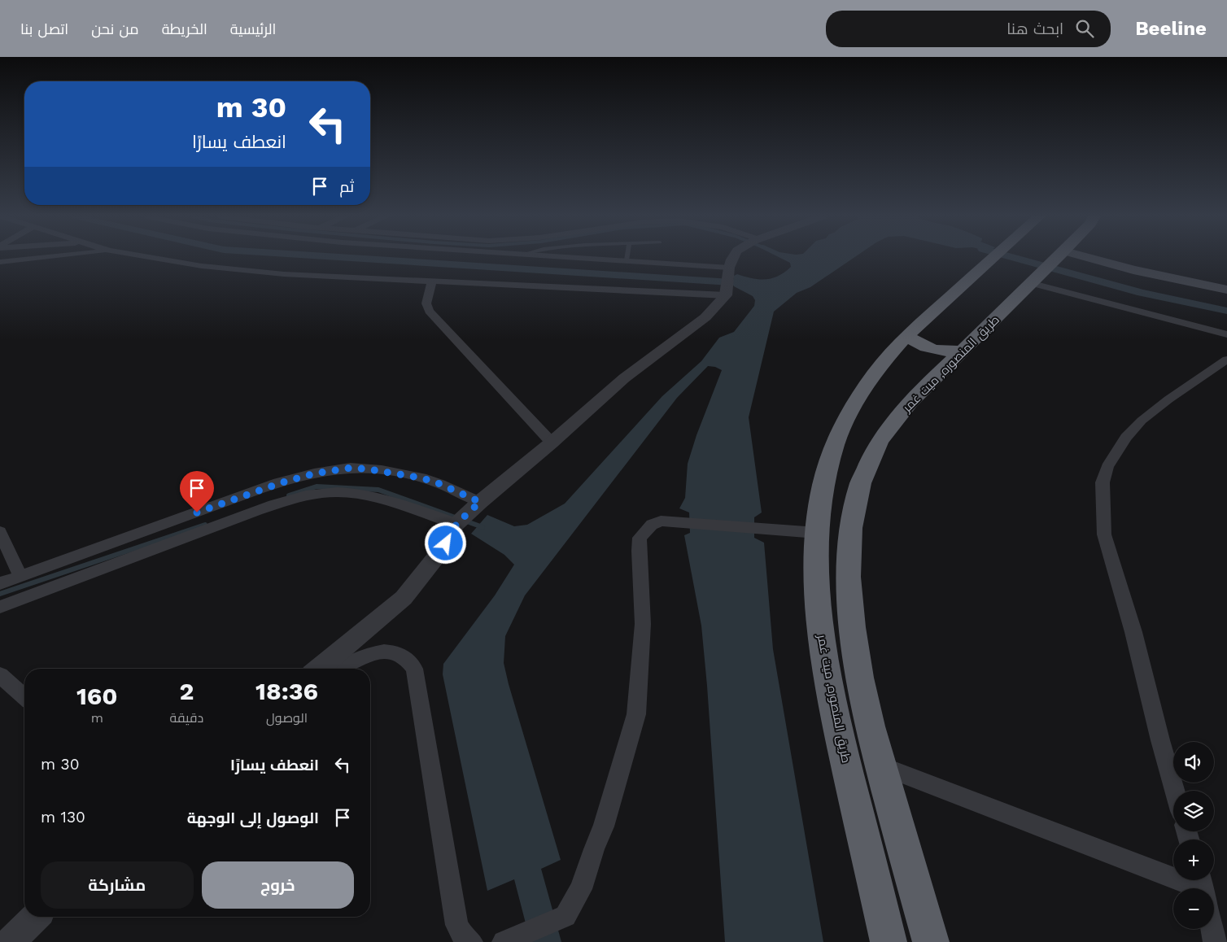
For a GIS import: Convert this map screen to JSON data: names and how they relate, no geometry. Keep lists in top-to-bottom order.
{
  "streets": {
    "highway": ["طريق المنصوره, ميت غمر"]
  },
  "page": {
    "header": "Beeline",
    "search": "ابحث هنا",
    "nav": [
      "الرئيسية",
      "الخريطة",
      "من نحن",
      "اتصل بنا"
    ],
    "turn": ["30 m", "انعطف يسارًا"],
    "then": "ثم",
    "eta": [
      "18:36",
      "الوصول",
      "2",
      "دقيقة",
      "160",
      "m"
    ],
    "list": [
      {
        "name": "انعطف يسارًا",
        "value": "30 m"
      },
      {
        "name": "الوصول إلى الوجهة",
        "value": "130 m"
      }
    ],
    "map_buttons": ["+", "−"],
    "buttons": ["خروج", "مشاركة"]
  }
}
